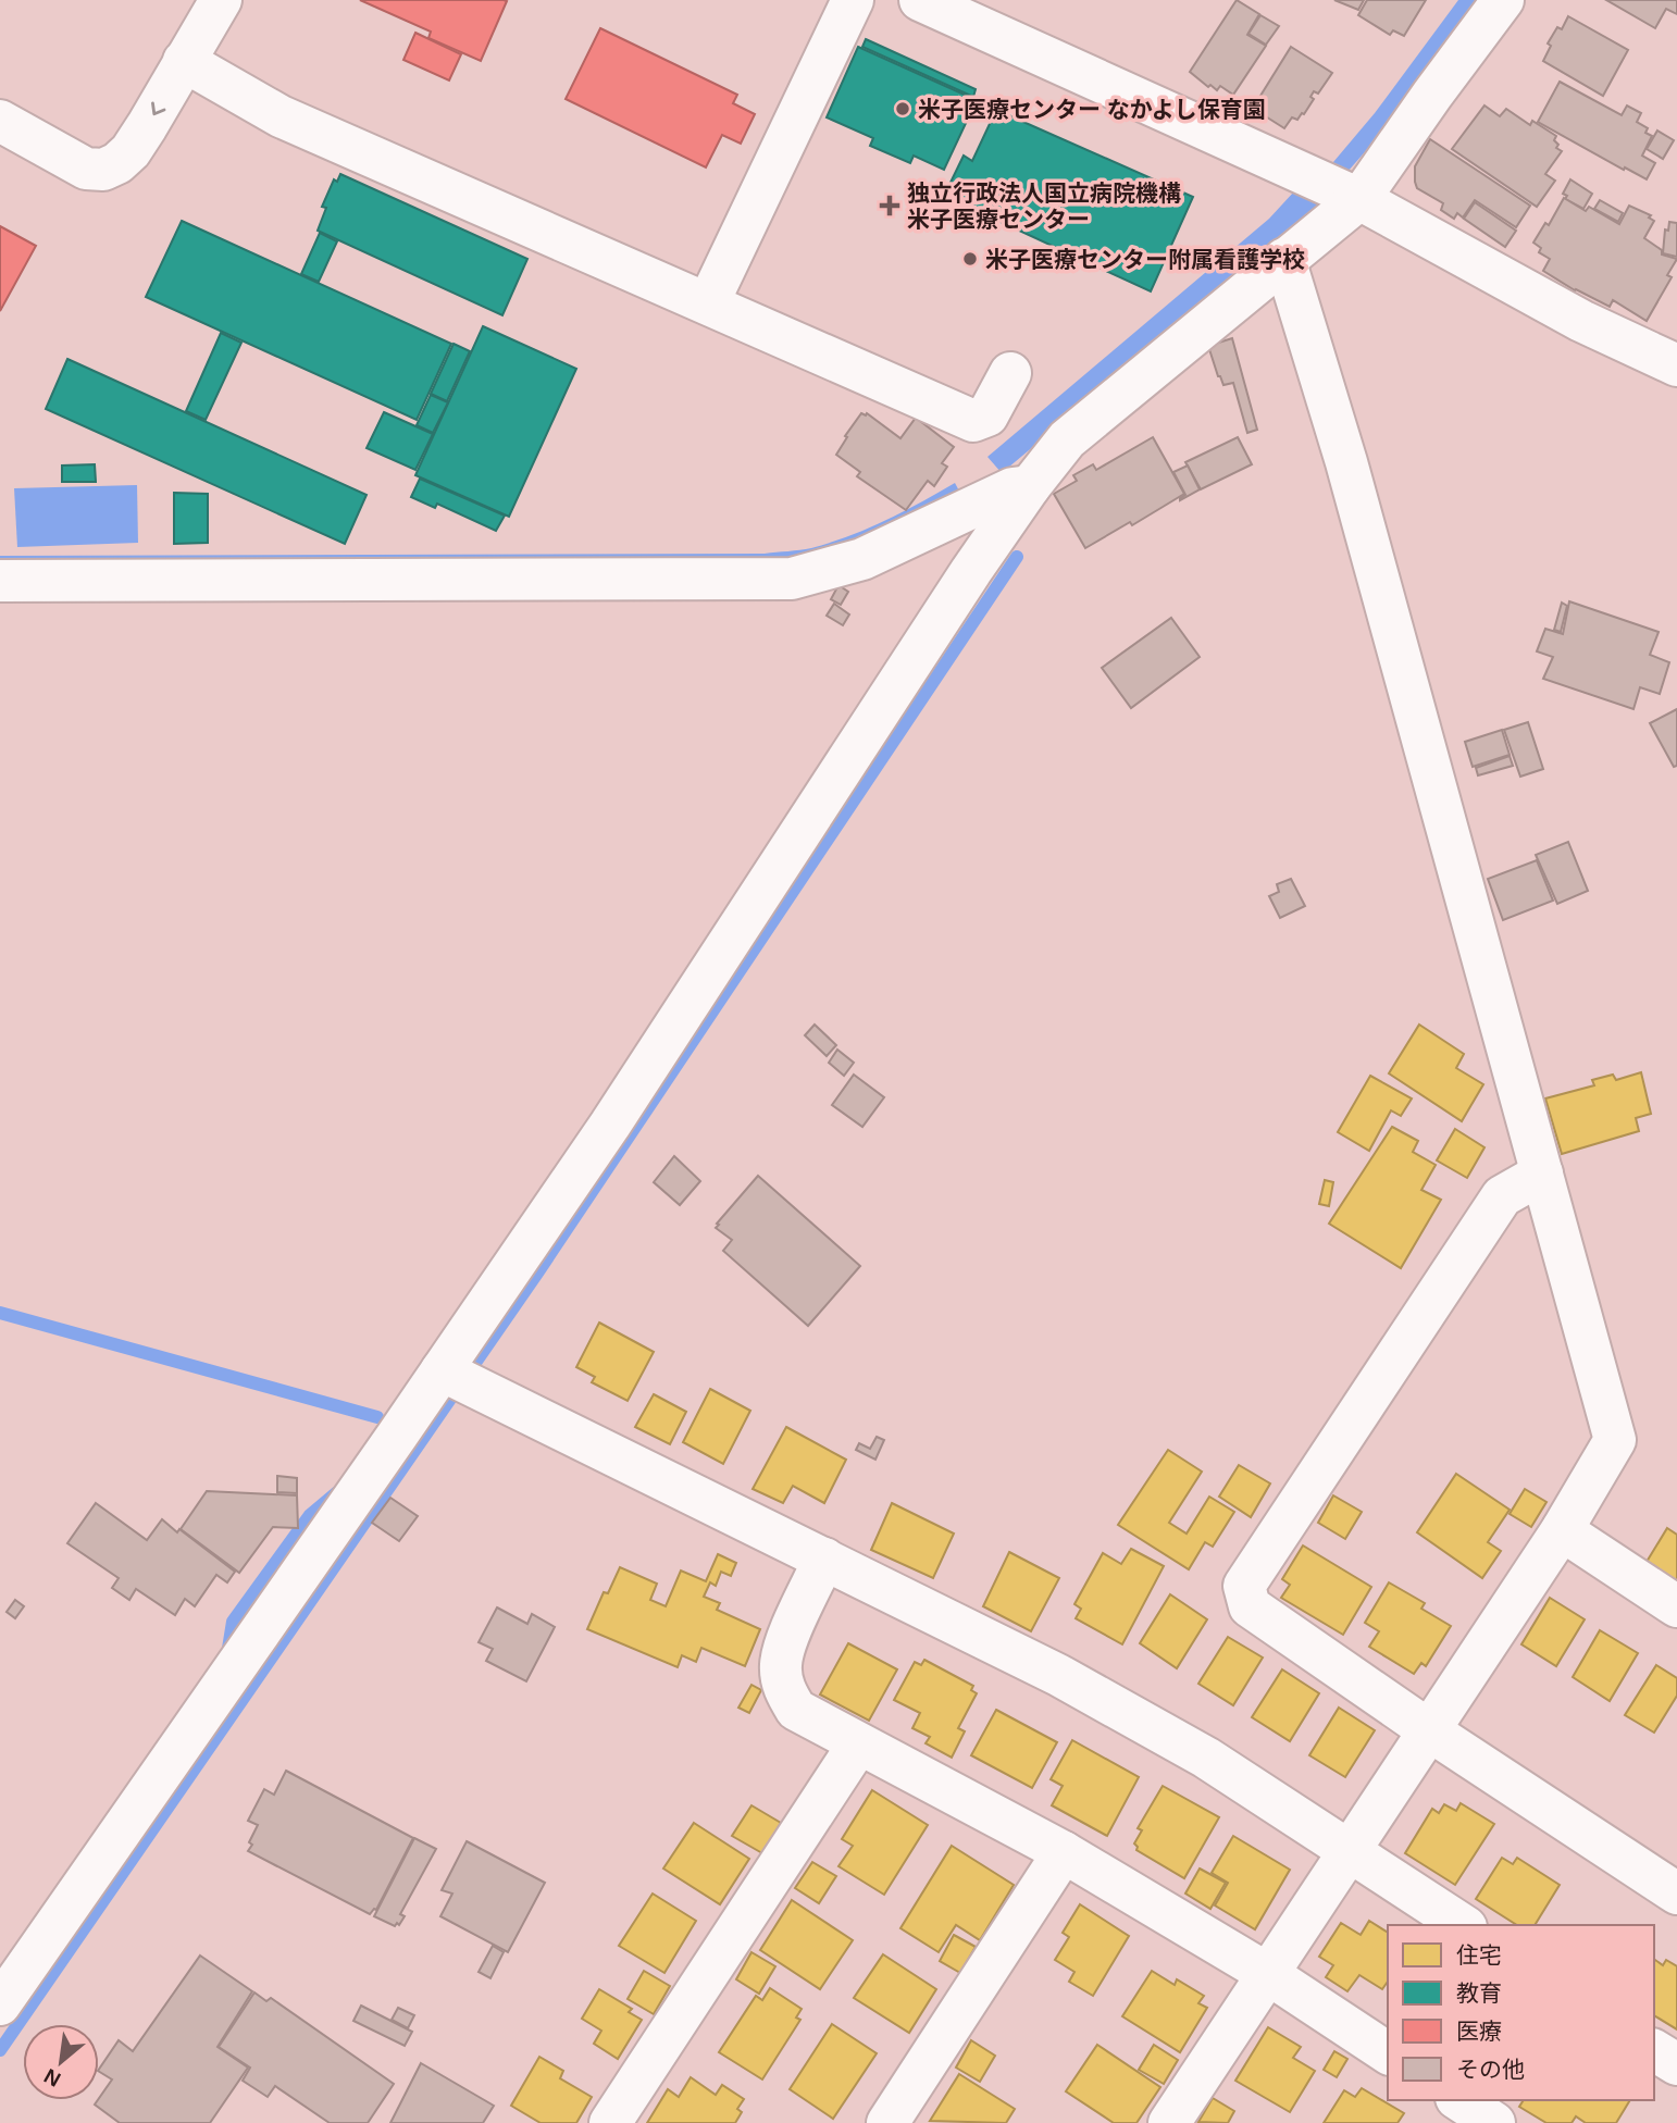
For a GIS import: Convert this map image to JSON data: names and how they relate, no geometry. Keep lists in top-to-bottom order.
{
  "places": {
    "other": ["米子医療センター なかよし保育園", "米子医療センター附属看護学校"],
    "health": ["独立行政法人国立病院機構 米子医療センター"]
  },
  "legend": [
    "住宅",
    "教育",
    "医療",
    "その他"
  ],
  "north": "bottom left"
}
